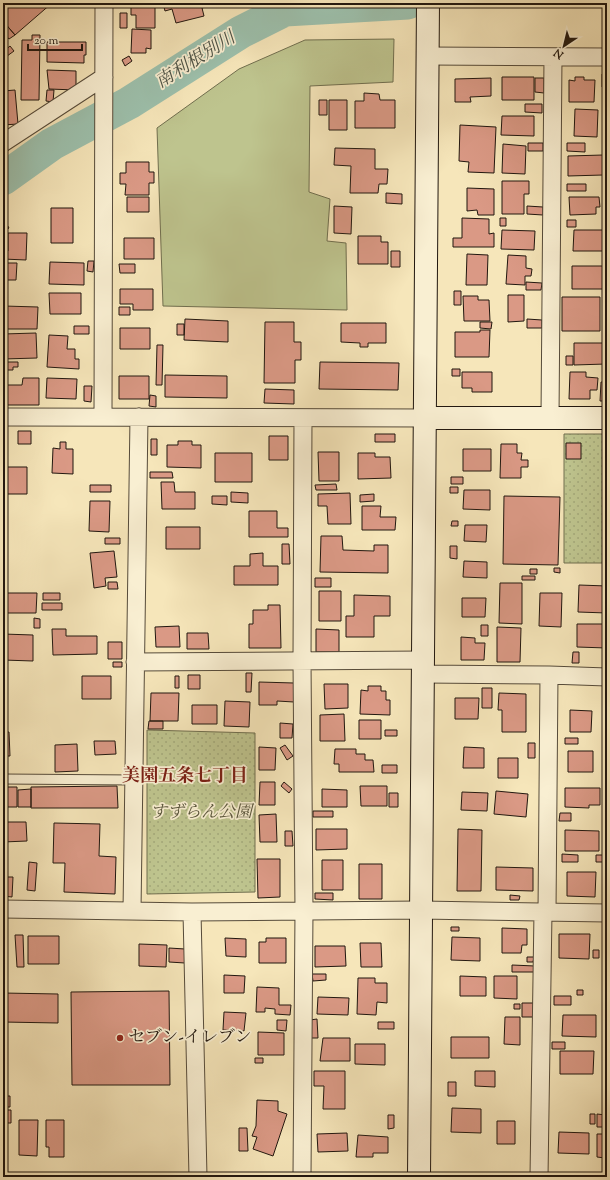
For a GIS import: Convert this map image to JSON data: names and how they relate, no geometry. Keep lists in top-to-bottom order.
{
  "districts": ["美園五条七丁目"],
  "water": ["南利根別川"],
  "parks": ["すずらん公園"],
  "places": ["セブン-イレブン"],
  "scale_bar": "20 m",
  "north": "bottom left"
}
